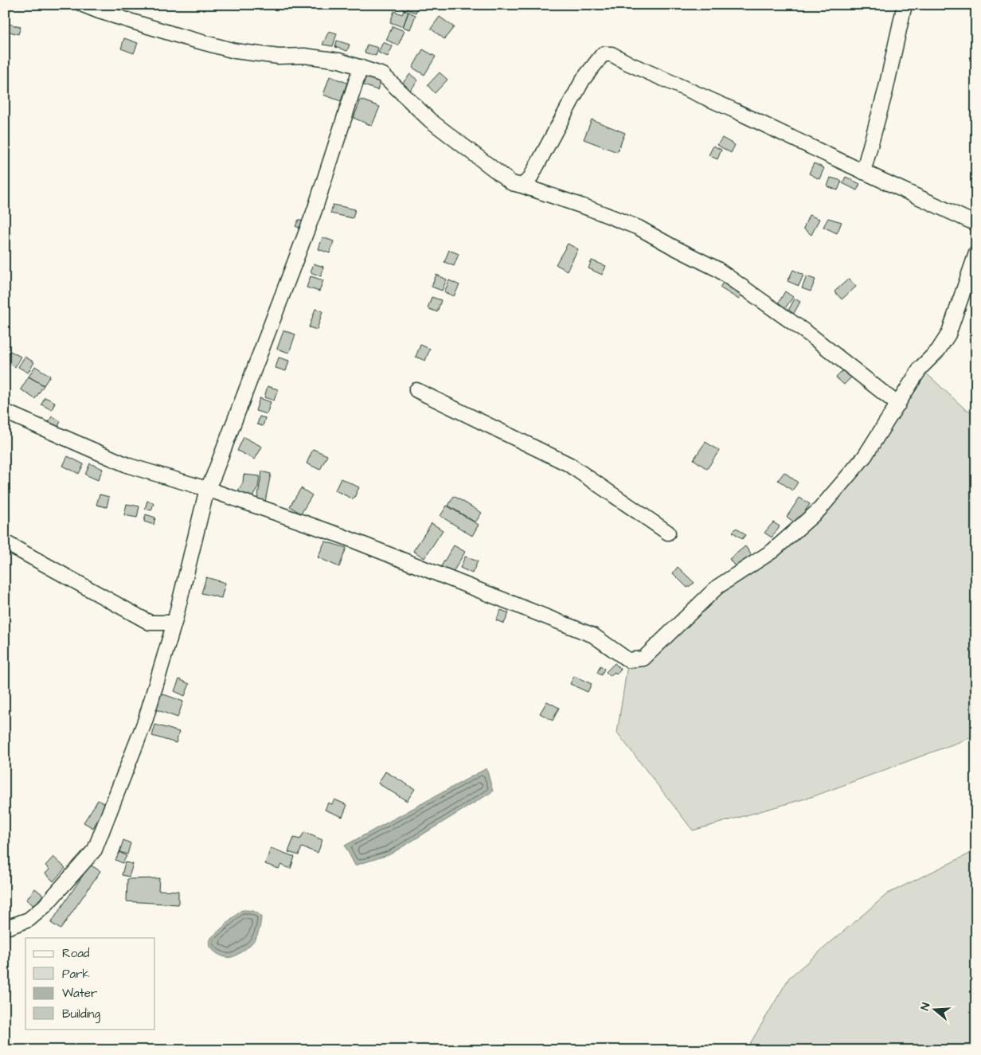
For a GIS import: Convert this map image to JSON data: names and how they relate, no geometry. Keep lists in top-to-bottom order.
{
  "legend": [
    "Road",
    "Park",
    "Water",
    "Building"
  ],
  "north": "left"
}
